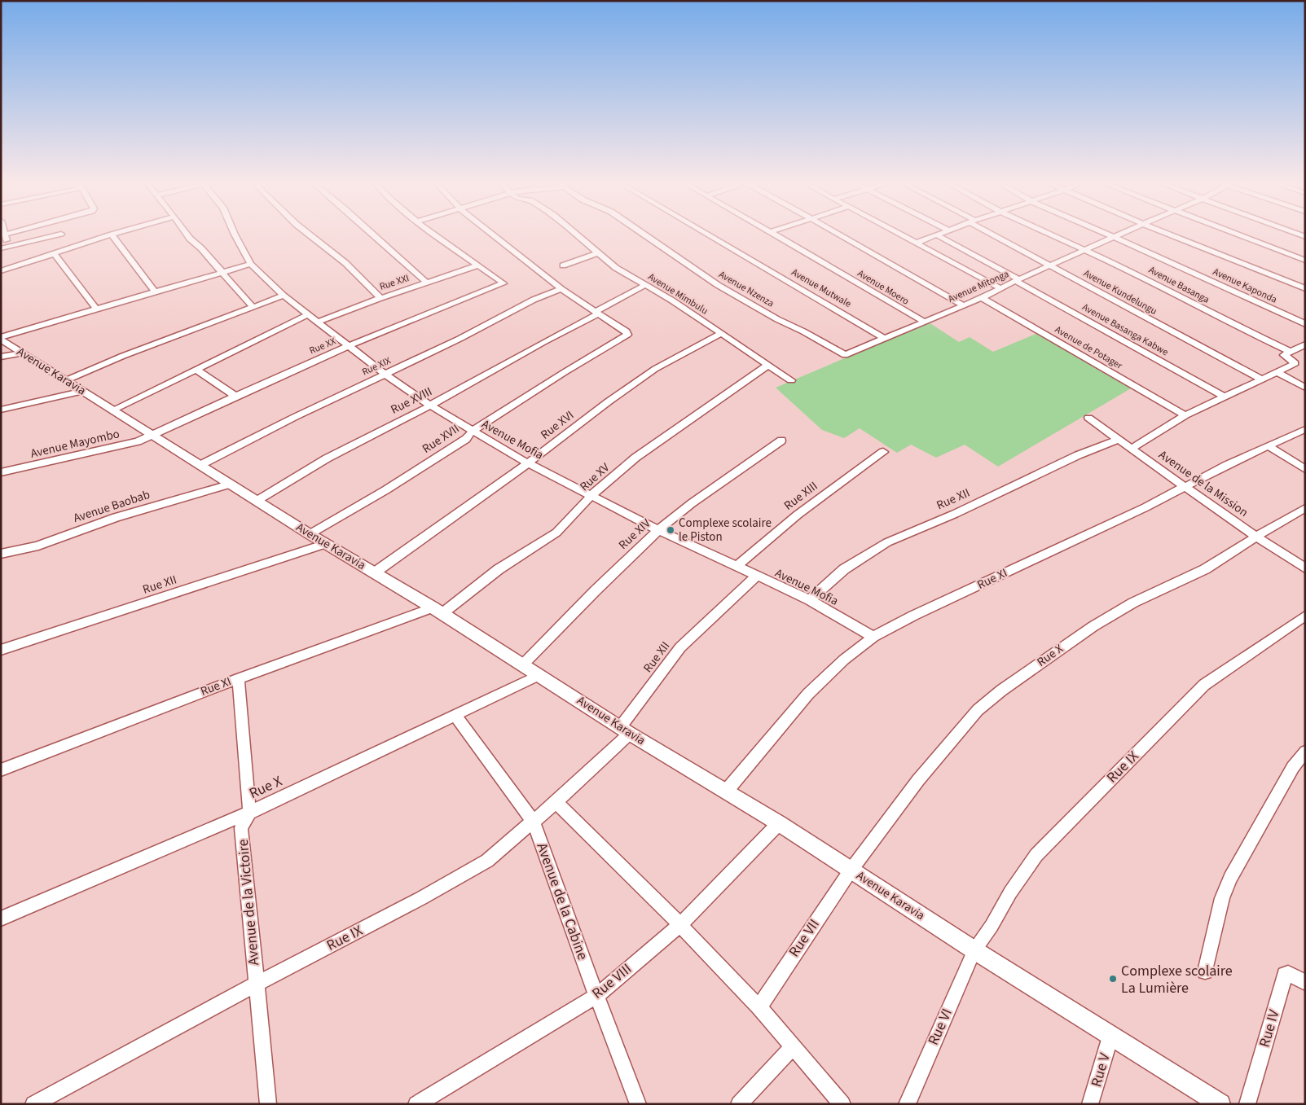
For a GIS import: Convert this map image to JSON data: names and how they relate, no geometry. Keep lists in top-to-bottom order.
{
  "streets": {
    "street": [
      "Rue XXI",
      "Avenue Basanga",
      "Avenue Kaponda",
      "Avenue Mitonga",
      "Avenue Moero",
      "Avenue Mutwale",
      "Avenue Nzenza",
      "Avenue Kundelungu",
      "Avenue Mimbulu",
      "Avenue Basanga Kabwe",
      "Rue XX",
      "Avenue de Potager",
      "Rue XIX",
      "Avenue Karavia",
      "Rue XVIII",
      "Rue XVI",
      "Rue XVII",
      "Avenue Mofia",
      "Avenue Mayombo",
      "Rue XV",
      "Avenue de la Mission",
      "Rue XIII",
      "Rue XII",
      "Avenue Baobab",
      "Rue XIV",
      "Rue XI",
      "Rue X",
      "Rue IX",
      "Avenue de la Cabine",
      "Avenue de la Victoire",
      "Rue VII",
      "Rue VIII",
      "Rue VI",
      "Rue IV",
      "Rue V"
    ]
  },
  "crossings": [
    ["Rue XXI", "Rue XX"],
    ["Rue XXI", "Avenue Mofia"],
    ["Avenue Basanga", "Avenue Mitonga"],
    ["Avenue Kaponda", "Avenue Mitonga"],
    ["Avenue Mitonga", "Avenue Moero"],
    ["Avenue Mitonga", "Avenue Mutwale"],
    ["Avenue Mitonga", "Avenue Nzenza"],
    ["Avenue Mitonga", "Avenue Kundelungu"],
    ["Avenue Mitonga", "Avenue Basanga Kabwe"],
    ["Avenue Mitonga", "Avenue de Potager"],
    ["Avenue Mimbulu", "Rue XVIII"],
    ["Avenue Mimbulu", "Rue XVI"],
    ["Avenue Mimbulu", "Rue XV"],
    ["Rue XX", "Avenue Karavia"],
    ["Rue XX", "Avenue Mofia"],
    ["Rue XX", "Avenue Mayombo"],
    ["Rue XIX", "Avenue Karavia"],
    ["Rue XIX", "Avenue Mofia"],
    ["Avenue Karavia", "Rue XVIII"],
    ["Avenue Karavia", "Rue XVI"],
    ["Avenue Karavia", "Rue XVII"],
    ["Avenue Karavia", "Avenue Mayombo"],
    ["Avenue Karavia", "Rue XV"],
    ["Avenue Karavia", "Rue XII"],
    ["Avenue Karavia", "Avenue Baobab"],
    ["Avenue Karavia", "Rue XIV"],
    ["Avenue Karavia", "Rue XI"],
    ["Avenue Karavia", "Rue X"],
    ["Avenue Karavia", "Rue IX"],
    ["Avenue Karavia", "Rue VII"],
    ["Avenue Karavia", "Rue VIII"],
    ["Avenue Karavia", "Rue VI"],
    ["Avenue Karavia", "Rue V"],
    ["Rue XVIII", "Rue XVII"],
    ["Rue XVIII", "Avenue Mofia"],
    ["Rue XVI", "Avenue Mofia"],
    ["Rue XVII", "Avenue Mofia"],
    ["Avenue Mofia", "Rue XV"],
    ["Avenue Mofia", "Rue XIII"],
    ["Avenue Mofia", "Rue XII"],
    ["Avenue Mofia", "Rue XIV"],
    ["Avenue Mofia", "Rue XI"],
    ["Rue XV", "Rue XI"],
    ["Avenue de la Mission", "Rue XII"],
    ["Avenue de la Mission", "Rue XI"],
    ["Avenue de la Mission", "Rue X"],
    ["Rue XII", "Rue IX"],
    ["Rue XI", "Avenue de la Victoire"],
    ["Rue X", "Avenue de la Cabine"],
    ["Rue X", "Avenue de la Victoire"],
    ["Rue X", "Rue VII"],
    ["Rue IX", "Avenue de la Cabine"],
    ["Rue IX", "Avenue de la Victoire"],
    ["Rue IX", "Rue VI"],
    ["Avenue de la Cabine", "Rue VIII"]
  ],
  "places": ["Complexe scolaire le Piston", "Complexe scolaire La Lumière"]
}
